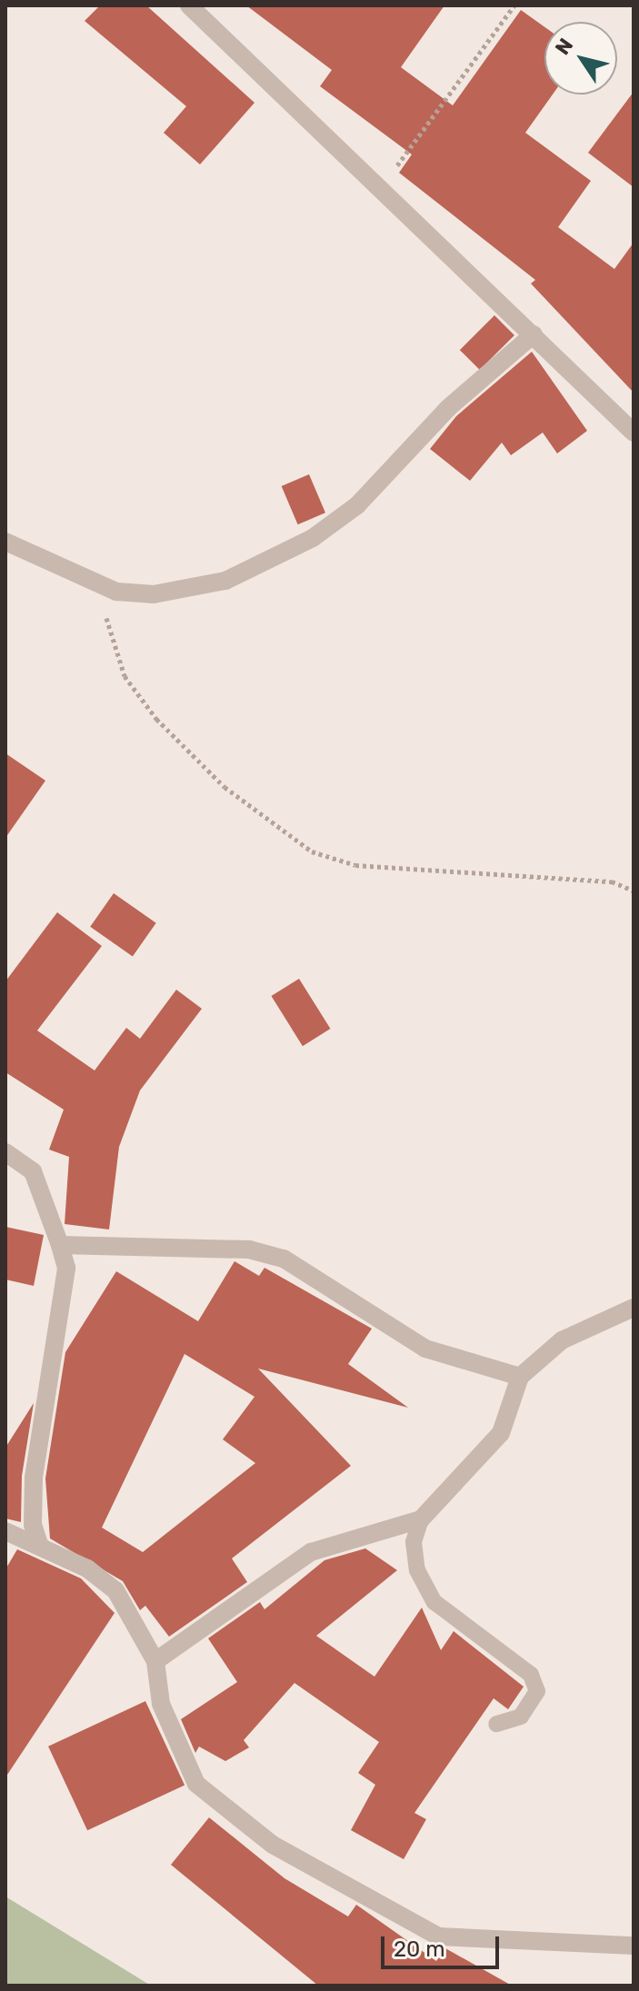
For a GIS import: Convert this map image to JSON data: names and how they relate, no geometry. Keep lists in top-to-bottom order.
{
  "scale_bar": "20 m",
  "north": "top left"
}
